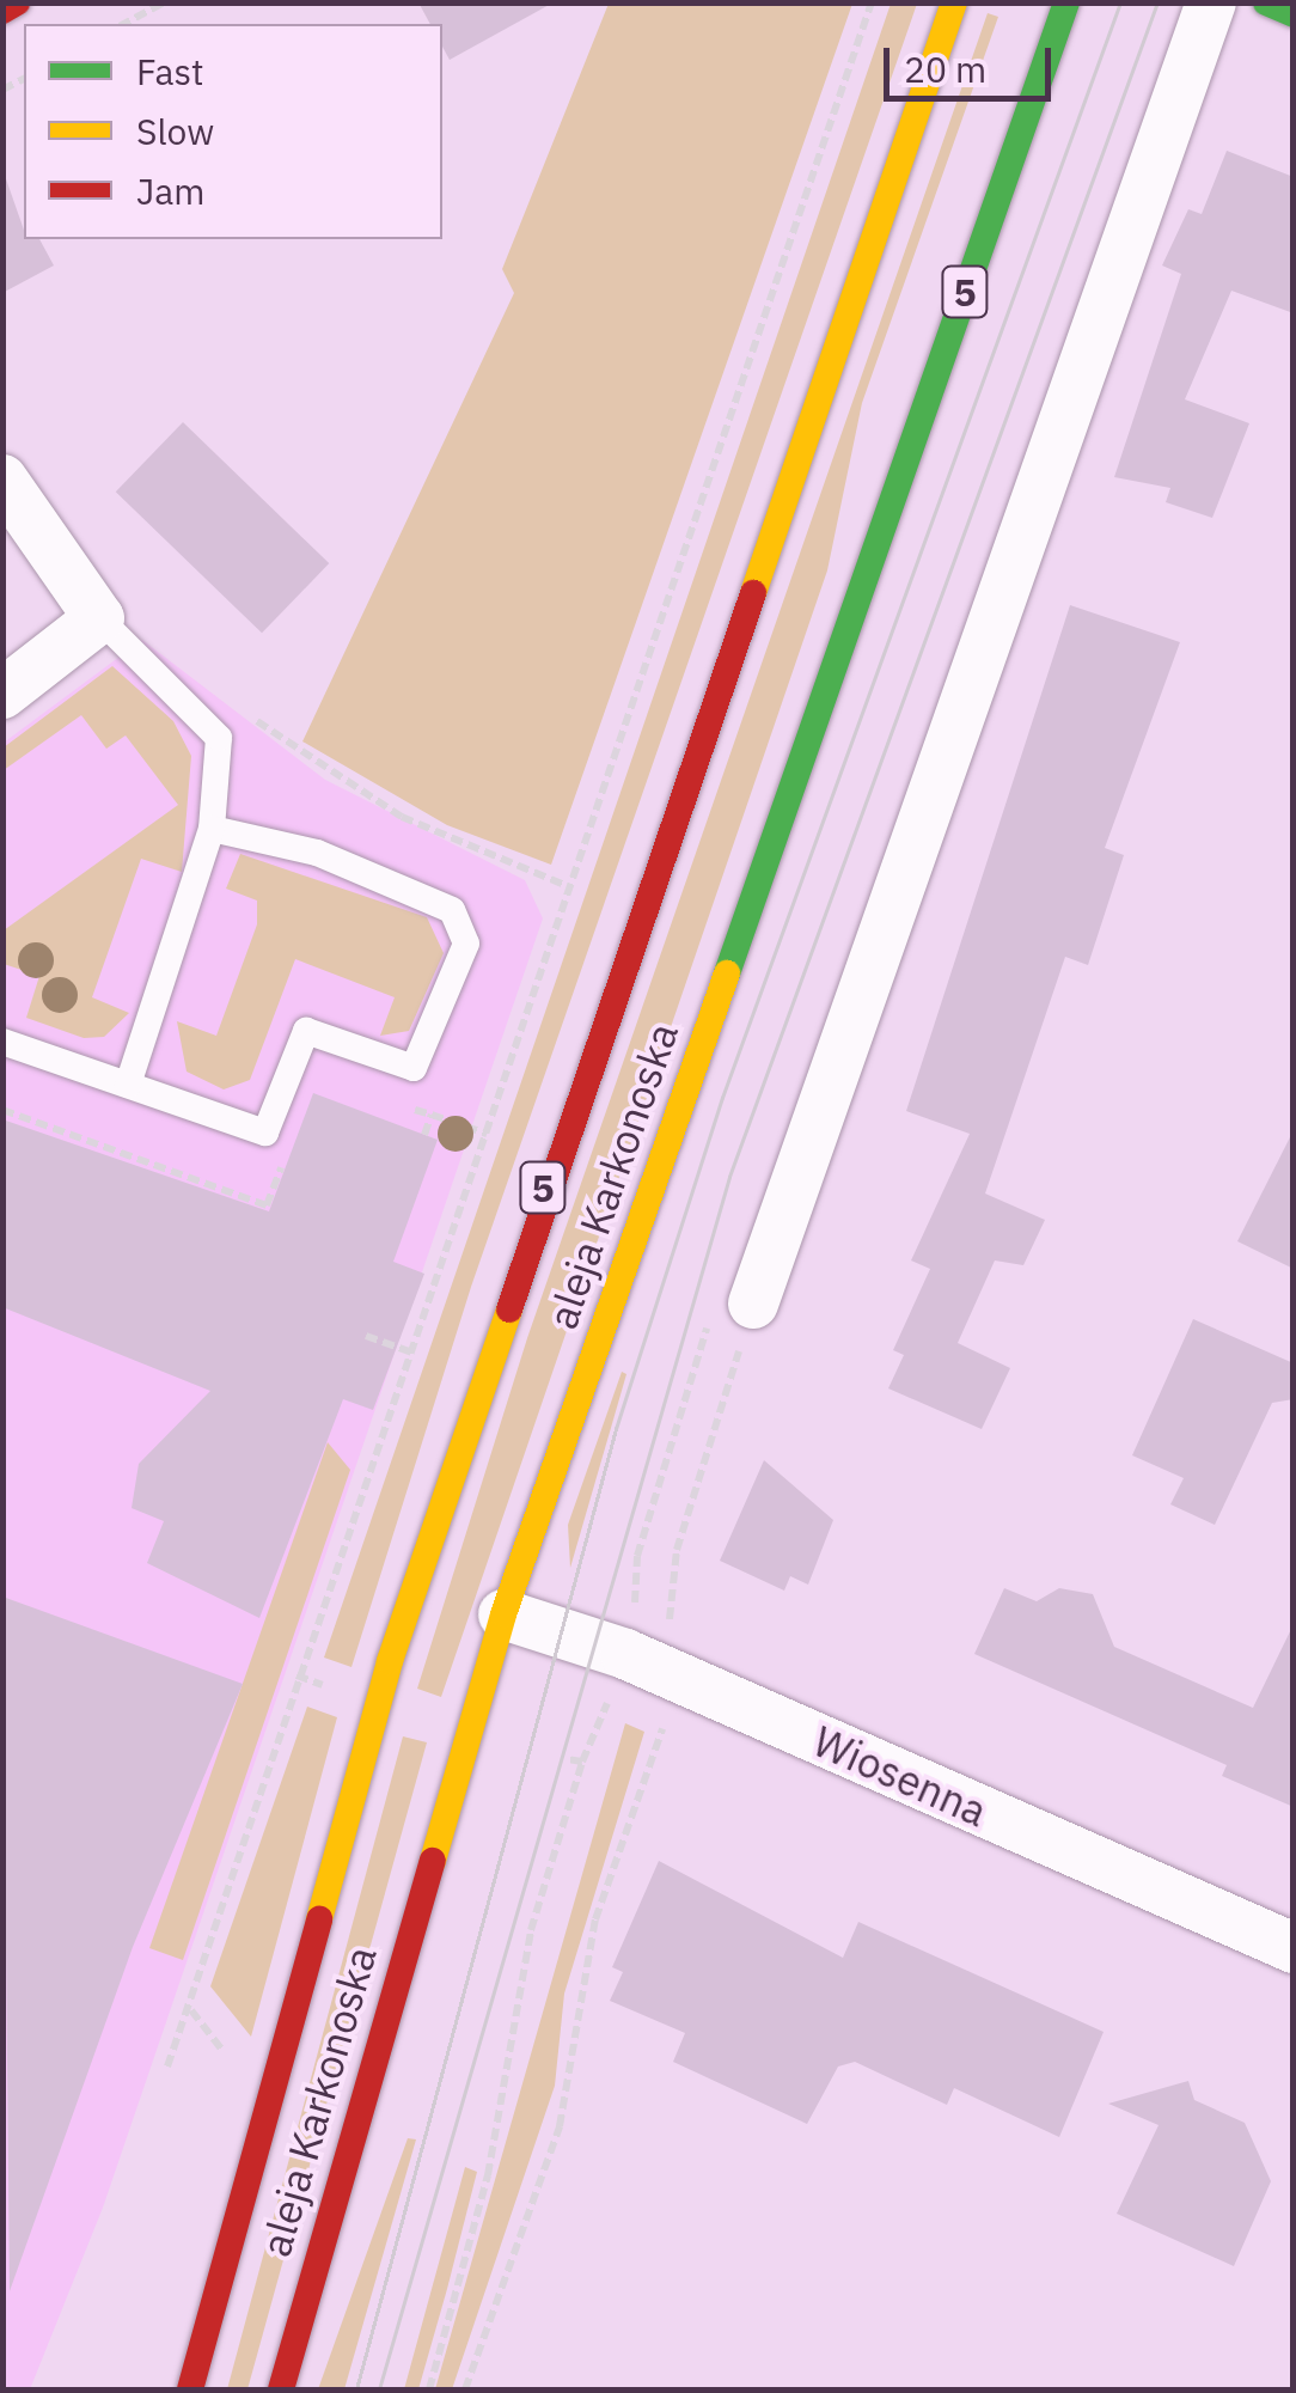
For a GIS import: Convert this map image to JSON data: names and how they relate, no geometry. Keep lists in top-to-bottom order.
{
  "streets": {
    "main road": ["5", "aleja Karkonoska"],
    "street": ["Wiosenna"]
  },
  "crossings": [
    ["aleja Karkonoska", "Wiosenna"]
  ],
  "legend": ["Fast", "Slow", "Jam"],
  "scale_bar": "20 m"
}
